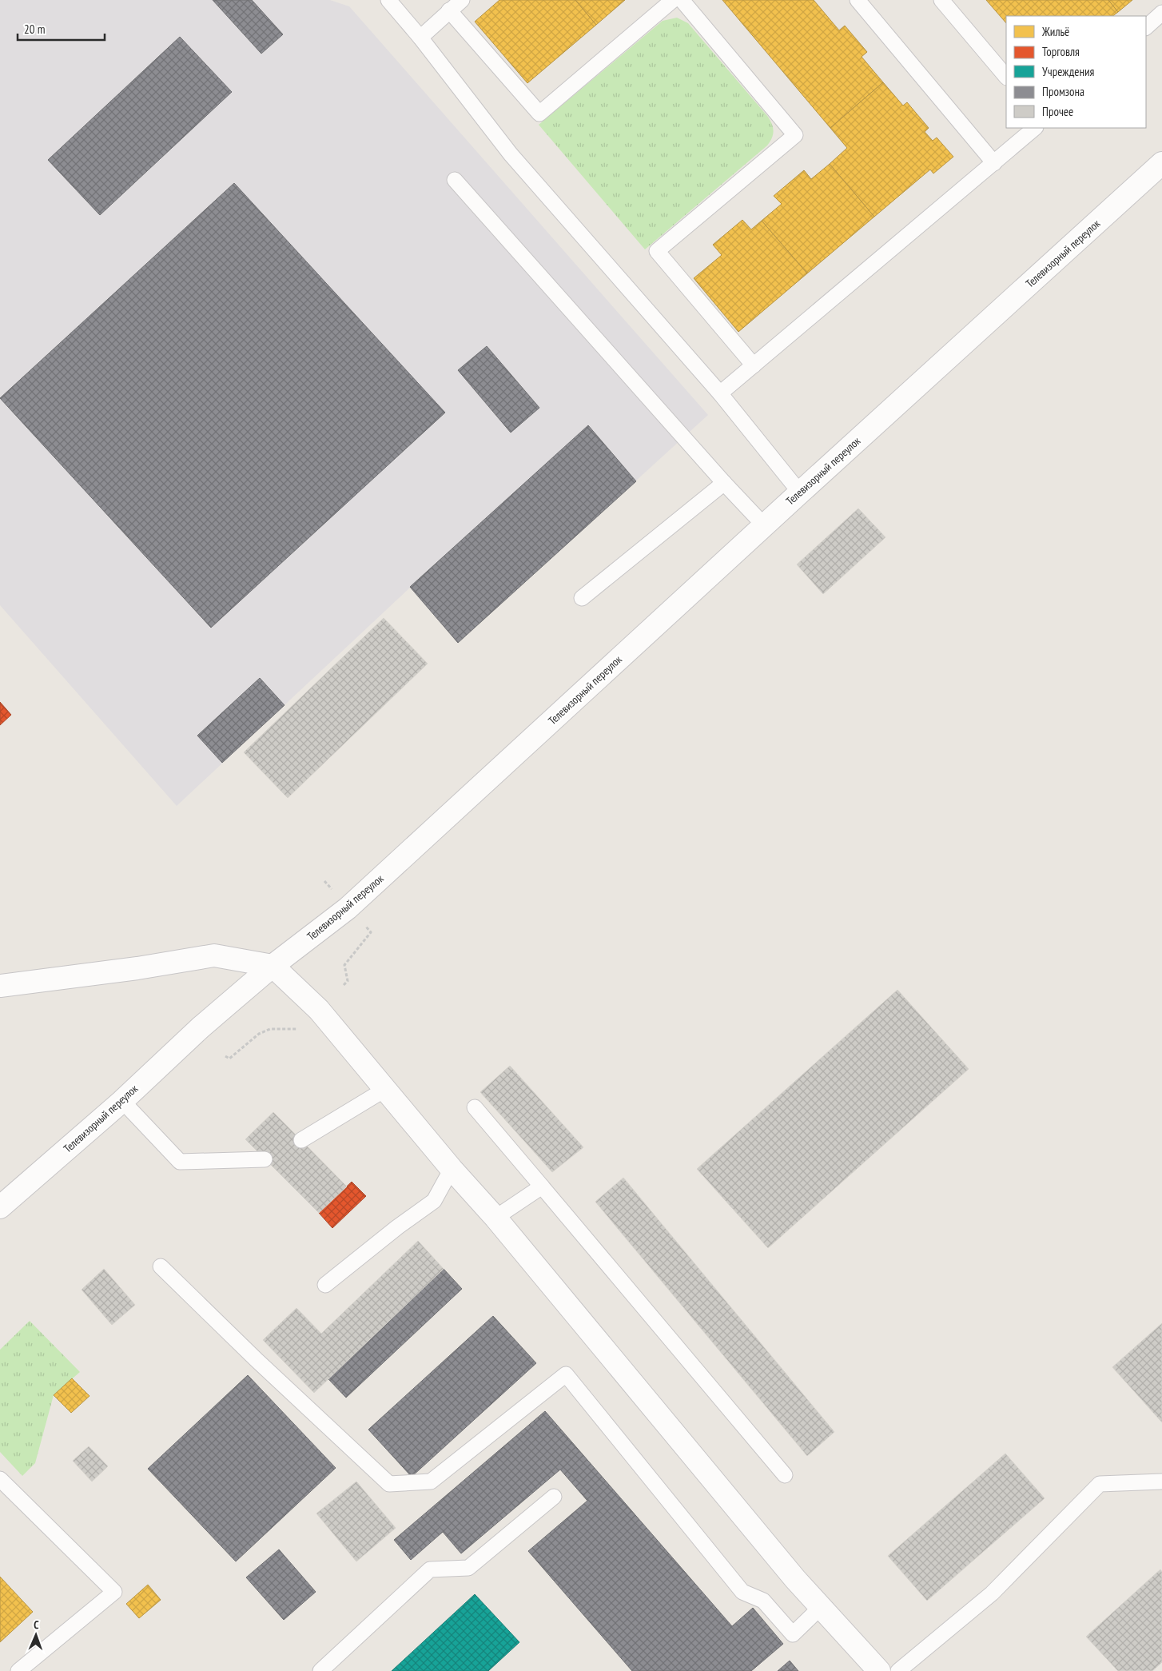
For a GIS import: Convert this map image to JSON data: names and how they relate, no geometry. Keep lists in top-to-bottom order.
{
  "streets": {
    "street": ["Телевизорный переулок"]
  },
  "legend": [
    "Жильё",
    "Торговля",
    "Учреждения",
    "Промзона",
    "Прочее"
  ],
  "scale_bar": "20 m",
  "north": "top"
}
